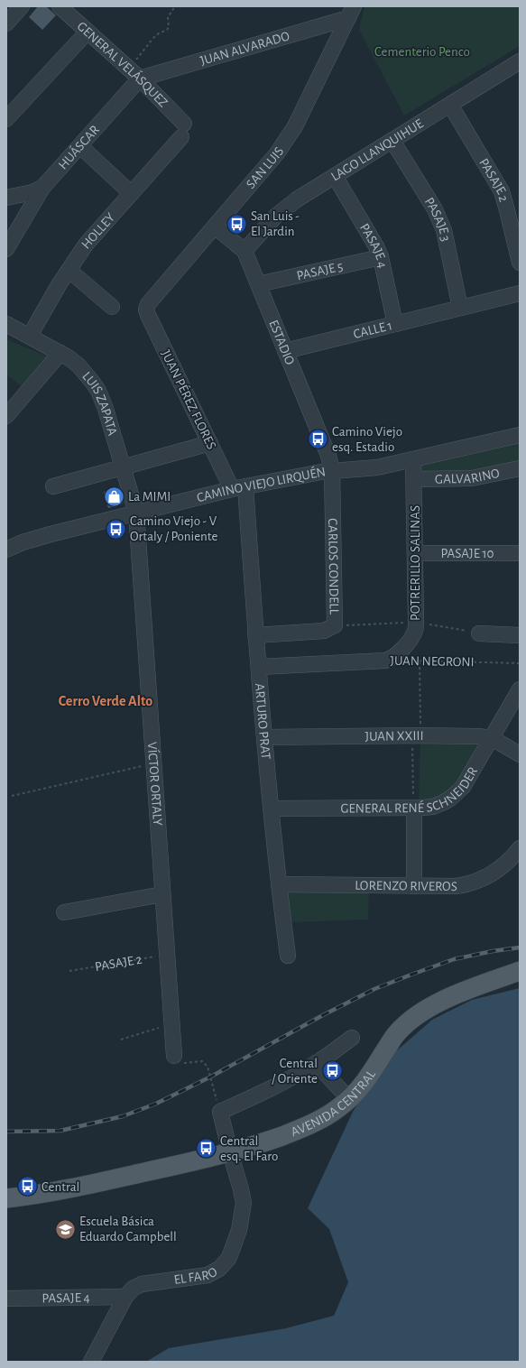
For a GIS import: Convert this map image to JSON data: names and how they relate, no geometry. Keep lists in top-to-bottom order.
{
  "streets": {
    "main road": ["AVENIDA CENTRAL"],
    "street": [
      "JUAN ALVARADO",
      "GENERAL VELÁSQUEZ",
      "HUÁSCAR",
      "LAGO LLANQUIHUE",
      "SAN LUIS",
      "PASAJE 2",
      "PASAJE 3",
      "HOLLEY",
      "PASAJE 4",
      "PASAJE 5",
      "CALLE 1",
      "ESTADIO",
      "JUAN PÉREZ FLORES",
      "LUIS ZAPATA",
      "GALVARINO",
      "CAMINO VIEJO LIRQUÉN",
      "PASAJE 10",
      "POTRERILLO SALINAS",
      "CARLOS CONDELL",
      "JUAN NEGRONI",
      "ARTURO PRAT",
      "JUAN XXIII",
      "VÍCTOR ORTALY",
      "GENERAL RENÉ SCHNEIDER",
      "LORENZO RIVEROS",
      "EL FARO"
    ]
  },
  "crossings": [
    ["JUAN ALVARADO", "GENERAL VELÁSQUEZ"],
    ["JUAN ALVARADO", "HUÁSCAR"],
    ["JUAN ALVARADO", "SAN LUIS"],
    ["GENERAL VELÁSQUEZ", "HUÁSCAR"],
    ["GENERAL VELÁSQUEZ", "HOLLEY"],
    ["LAGO LLANQUIHUE", "PASAJE 2"],
    ["LAGO LLANQUIHUE", "PASAJE 3"],
    ["LAGO LLANQUIHUE", "PASAJE 4"],
    ["LAGO LLANQUIHUE", "ESTADIO"],
    ["SAN LUIS", "ESTADIO"],
    ["SAN LUIS", "JUAN PÉREZ FLORES"],
    ["PASAJE 2", "VÍCTOR ORTALY"],
    ["PASAJE 3", "CALLE 1"],
    ["HOLLEY", "LUIS ZAPATA"],
    ["PASAJE 4", "PASAJE 5"],
    ["PASAJE 4", "CALLE 1"],
    ["PASAJE 4", "EL FARO"],
    ["PASAJE 5", "ESTADIO"],
    ["CALLE 1", "ESTADIO"],
    ["ESTADIO", "CAMINO VIEJO LIRQUÉN"],
    ["ESTADIO", "CARLOS CONDELL"],
    ["JUAN PÉREZ FLORES", "CAMINO VIEJO LIRQUÉN"],
    ["JUAN PÉREZ FLORES", "ARTURO PRAT"],
    ["LUIS ZAPATA", "CAMINO VIEJO LIRQUÉN"],
    ["LUIS ZAPATA", "VÍCTOR ORTALY"],
    ["GALVARINO", "POTRERILLO SALINAS"],
    ["CAMINO VIEJO LIRQUÉN", "POTRERILLO SALINAS"],
    ["CAMINO VIEJO LIRQUÉN", "CARLOS CONDELL"],
    ["CAMINO VIEJO LIRQUÉN", "ARTURO PRAT"],
    ["CAMINO VIEJO LIRQUÉN", "VÍCTOR ORTALY"],
    ["PASAJE 10", "POTRERILLO SALINAS"],
    ["POTRERILLO SALINAS", "JUAN NEGRONI"],
    ["CARLOS CONDELL", "ARTURO PRAT"],
    ["JUAN NEGRONI", "ARTURO PRAT"],
    ["ARTURO PRAT", "JUAN XXIII"],
    ["ARTURO PRAT", "GENERAL RENÉ SCHNEIDER"],
    ["ARTURO PRAT", "LORENZO RIVEROS"],
    ["JUAN XXIII", "GENERAL RENÉ SCHNEIDER"],
    ["AVENIDA CENTRAL", "EL FARO"]
  ],
  "districts": ["Cerro Verde Alto"],
  "parks": ["Cementerio Penco"],
  "places": {
    "bus stop": [
      "San Luis - El Jardin",
      "Camino Viejo esq. Estadio",
      "Camino Viejo - V Ortaly / Poniente",
      "Central / Oriente",
      "Central esq. El Faro",
      "Central"
    ],
    "shop": ["La MIMI"],
    "school or university": ["Escuela Básica Eduardo Campbell"]
  }
}
